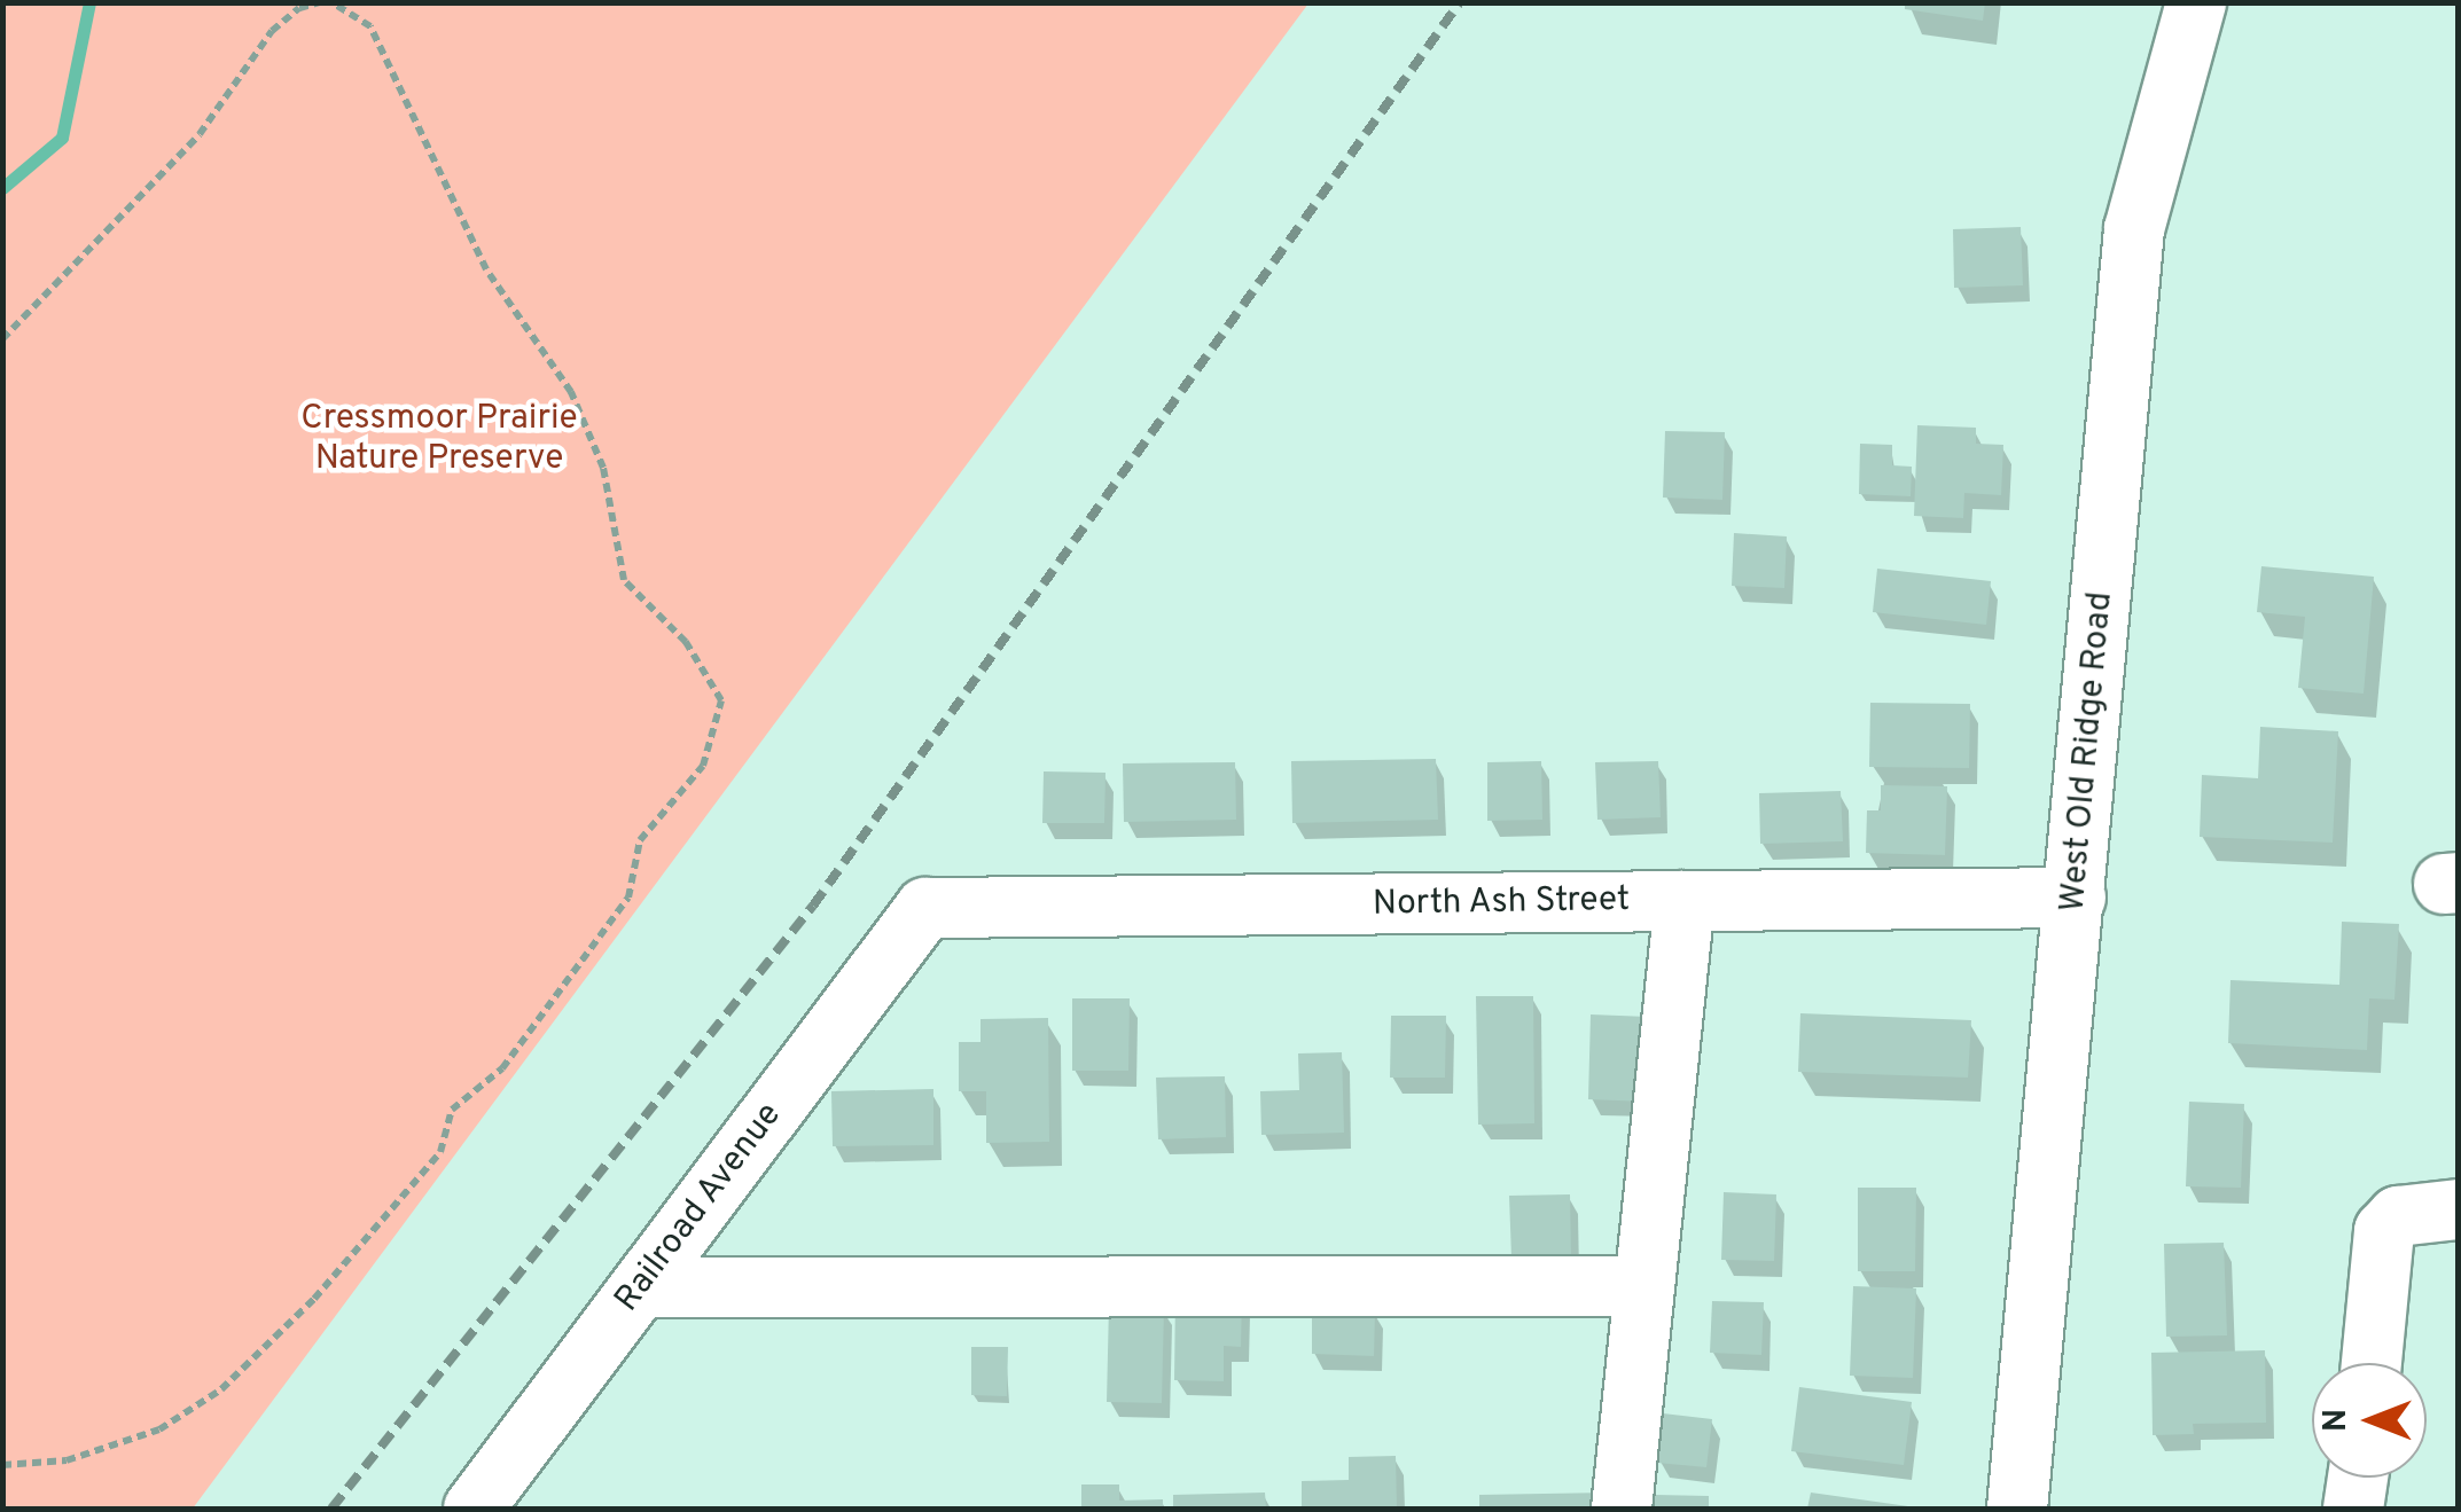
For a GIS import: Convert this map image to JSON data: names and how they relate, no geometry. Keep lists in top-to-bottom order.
{
  "streets": {
    "street": ["West Old Ridge Road", "North Ash Street", "Railroad Avenue"]
  },
  "crossings": [
    ["West Old Ridge Road", "North Ash Street"],
    ["North Ash Street", "Railroad Avenue"]
  ],
  "parks": ["Cressmoor Prairie Nature Preserve"],
  "north": "left"
}
